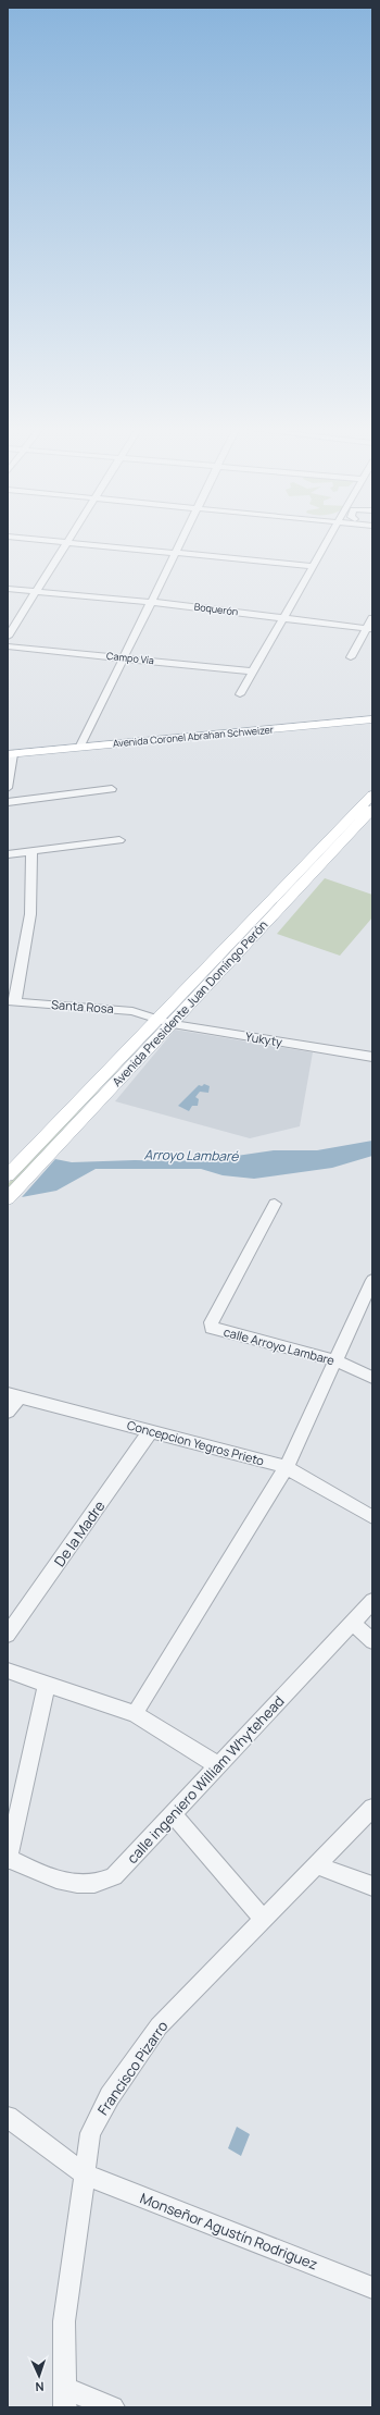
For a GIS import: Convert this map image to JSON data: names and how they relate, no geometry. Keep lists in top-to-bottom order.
{
  "streets": {
    "main road": ["Avenida Coronel Abrahan Schweizer", "Avenida Presidente Juan Domingo Perón"],
    "street": [
      "Boquerón",
      "Campo Vía",
      "Santa Rosa",
      "Yukyty",
      "calle Arroyo Lambare",
      "Concepcion Yegros Prieto",
      "De la Madre",
      "calle ingeniero William Whytehead",
      "Francisco Pizarro",
      "Monseñor Agustín Rodriguez"
    ]
  },
  "crossings": [
    ["Avenida Presidente Juan Domingo Perón", "Santa Rosa"],
    ["Avenida Presidente Juan Domingo Perón", "Yukyty"],
    ["Santa Rosa", "Yukyty"],
    ["Concepcion Yegros Prieto", "De la Madre"],
    ["Francisco Pizarro", "Monseñor Agustín Rodriguez"]
  ],
  "water": ["Arroyo Lambaré"],
  "north": "bottom"
}
